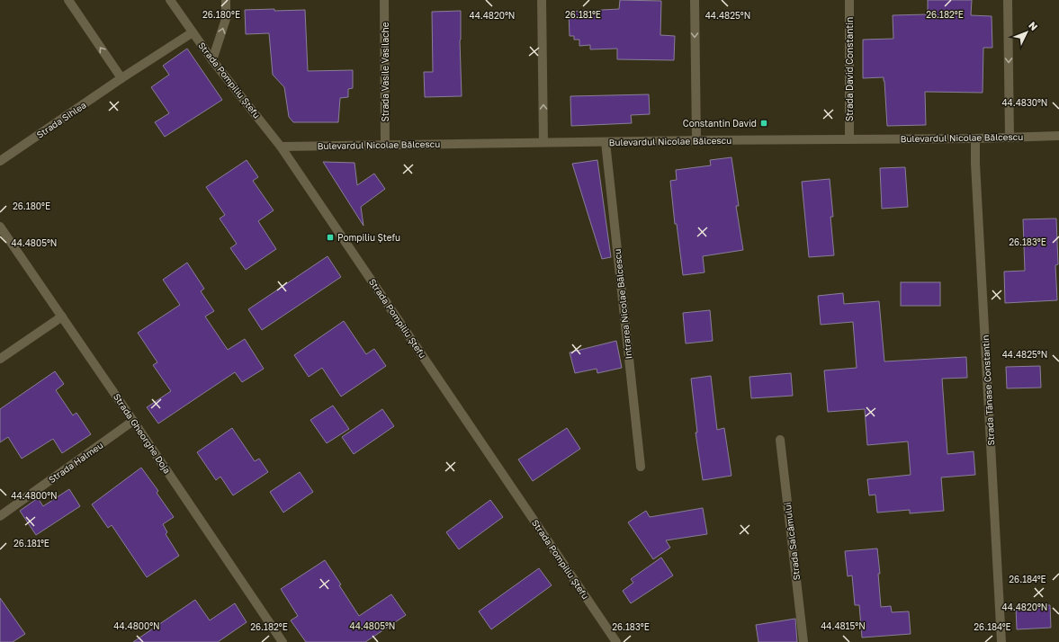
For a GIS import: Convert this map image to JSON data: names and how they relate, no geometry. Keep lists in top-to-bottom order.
{
  "streets": {
    "street": [
      "Strada David Constantin",
      "Strada Vasile Vasilache",
      "Strada Pompiliu Ștefu",
      "Strada Sihlea",
      "Bulevardul Nicolae Bălcescu",
      "Intrarea Nicolae Bălcescu",
      "Strada Tănase Constantin",
      "Strada Gheorghe Doja",
      "Strada Halmeu",
      "Strada Salcâmului"
    ]
  },
  "crossings": [
    ["Strada David Constantin", "Bulevardul Nicolae Bălcescu"],
    ["Strada Vasile Vasilache", "Bulevardul Nicolae Bălcescu"],
    ["Strada Pompiliu Ștefu", "Strada Sihlea"],
    ["Strada Pompiliu Ștefu", "Bulevardul Nicolae Bălcescu"],
    ["Bulevardul Nicolae Bălcescu", "Intrarea Nicolae Bălcescu"],
    ["Bulevardul Nicolae Bălcescu", "Strada Tănase Constantin"],
    ["Strada Gheorghe Doja", "Strada Halmeu"]
  ],
  "places": {
    "transit": ["Constantin David", "Pompiliu Ștefu"]
  },
  "north": "top right",
  "coordinates": [
    "26.181°E",
    "26.182°E",
    "26.180°E",
    "44.4820°N",
    "44.4825°N",
    "44.4830°N",
    "26.183°E",
    "44.4805°N",
    "44.4800°N",
    "26.184°E",
    "44.4815°N"
  ]
}
